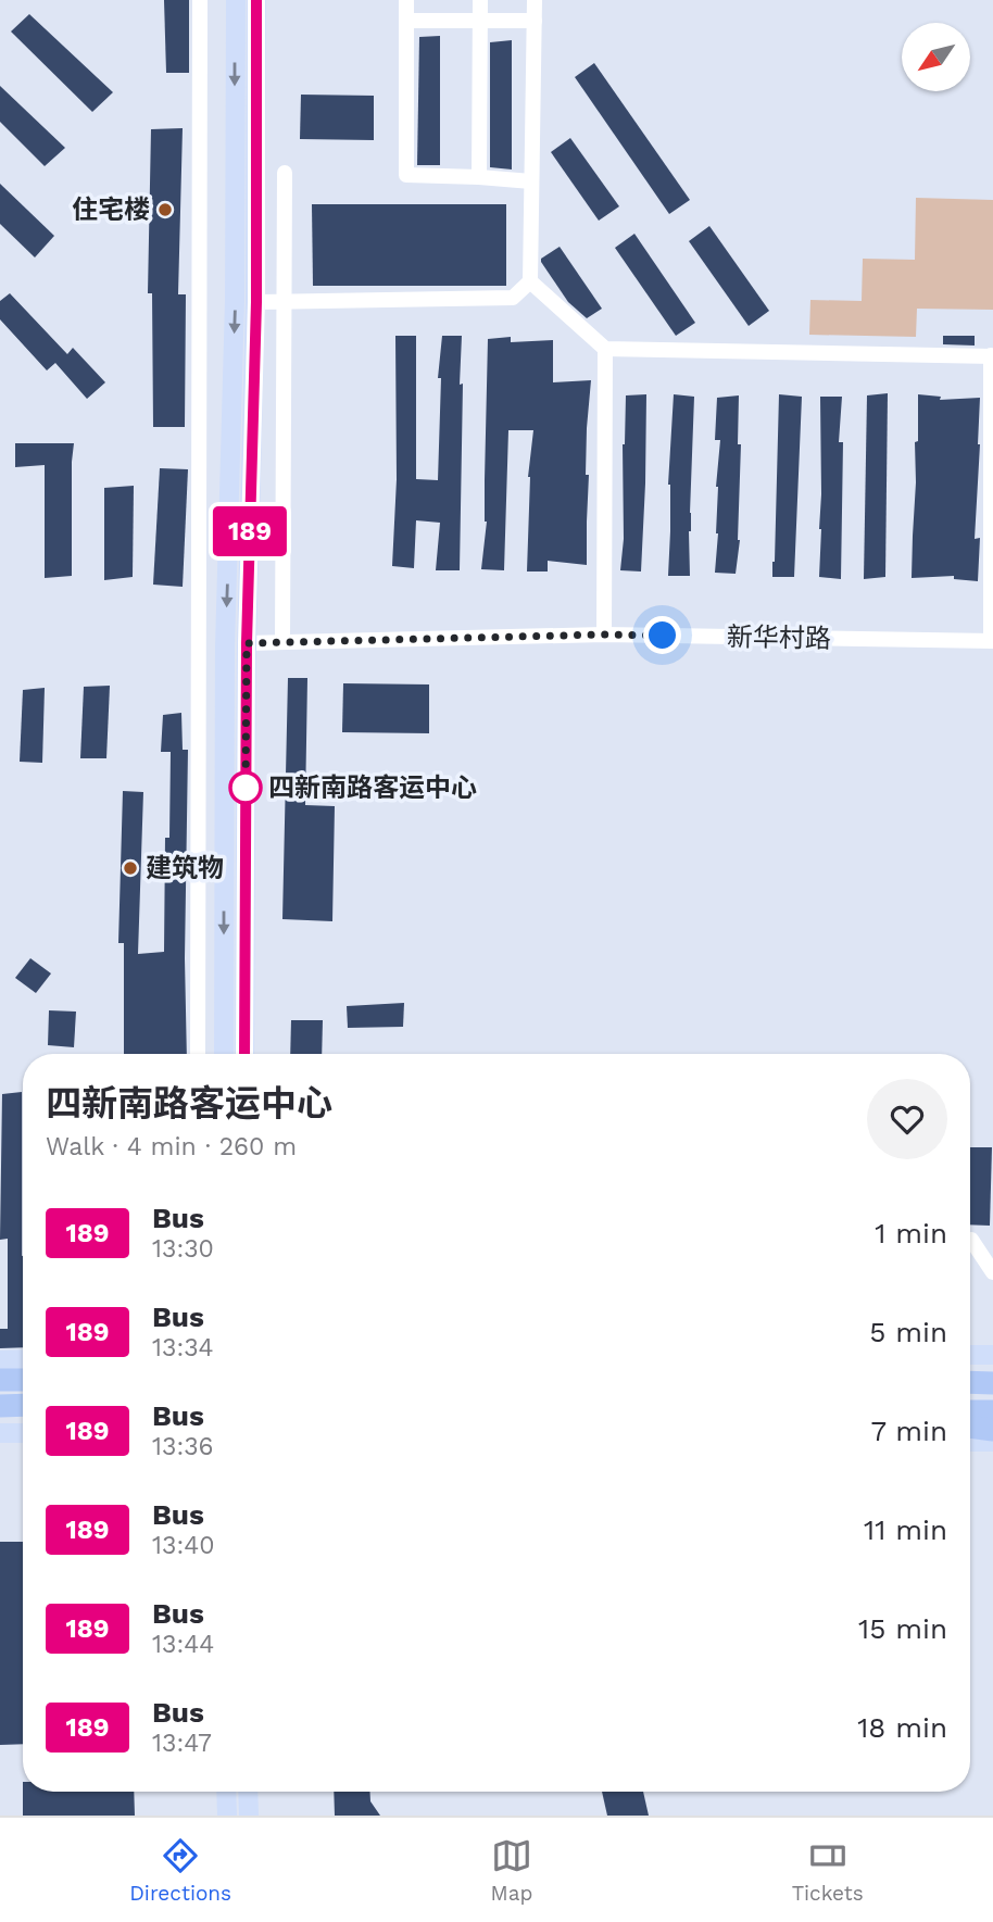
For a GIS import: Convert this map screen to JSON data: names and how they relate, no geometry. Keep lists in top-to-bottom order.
{
  "streets": {
    "street": ["新华村路"]
  },
  "places": ["住宅楼", "四新南路客运中心", "建筑物"],
  "lines": ["bus line 189"],
  "north": "bottom left",
  "page": {
    "on_map": "189",
    "heading": ["四新南路客运中心", "Walk · 4 min · 260 m"],
    "list": [
      {
        "mark": "189",
        "name": "Bus",
        "note": "13:30",
        "value": "1 min"
      },
      {
        "mark": "189",
        "name": "Bus",
        "note": "13:34",
        "value": "5 min"
      },
      {
        "mark": "189",
        "name": "Bus",
        "note": "13:36",
        "value": "7 min"
      },
      {
        "mark": "189",
        "name": "Bus",
        "note": "13:40",
        "value": "11 min"
      },
      {
        "mark": "189",
        "name": "Bus",
        "note": "13:44",
        "value": "15 min"
      },
      {
        "mark": "189",
        "name": "Bus",
        "note": "13:47",
        "value": "18 min"
      }
    ],
    "tabs": ["Directions", "Map", "Tickets"]
  }
}
